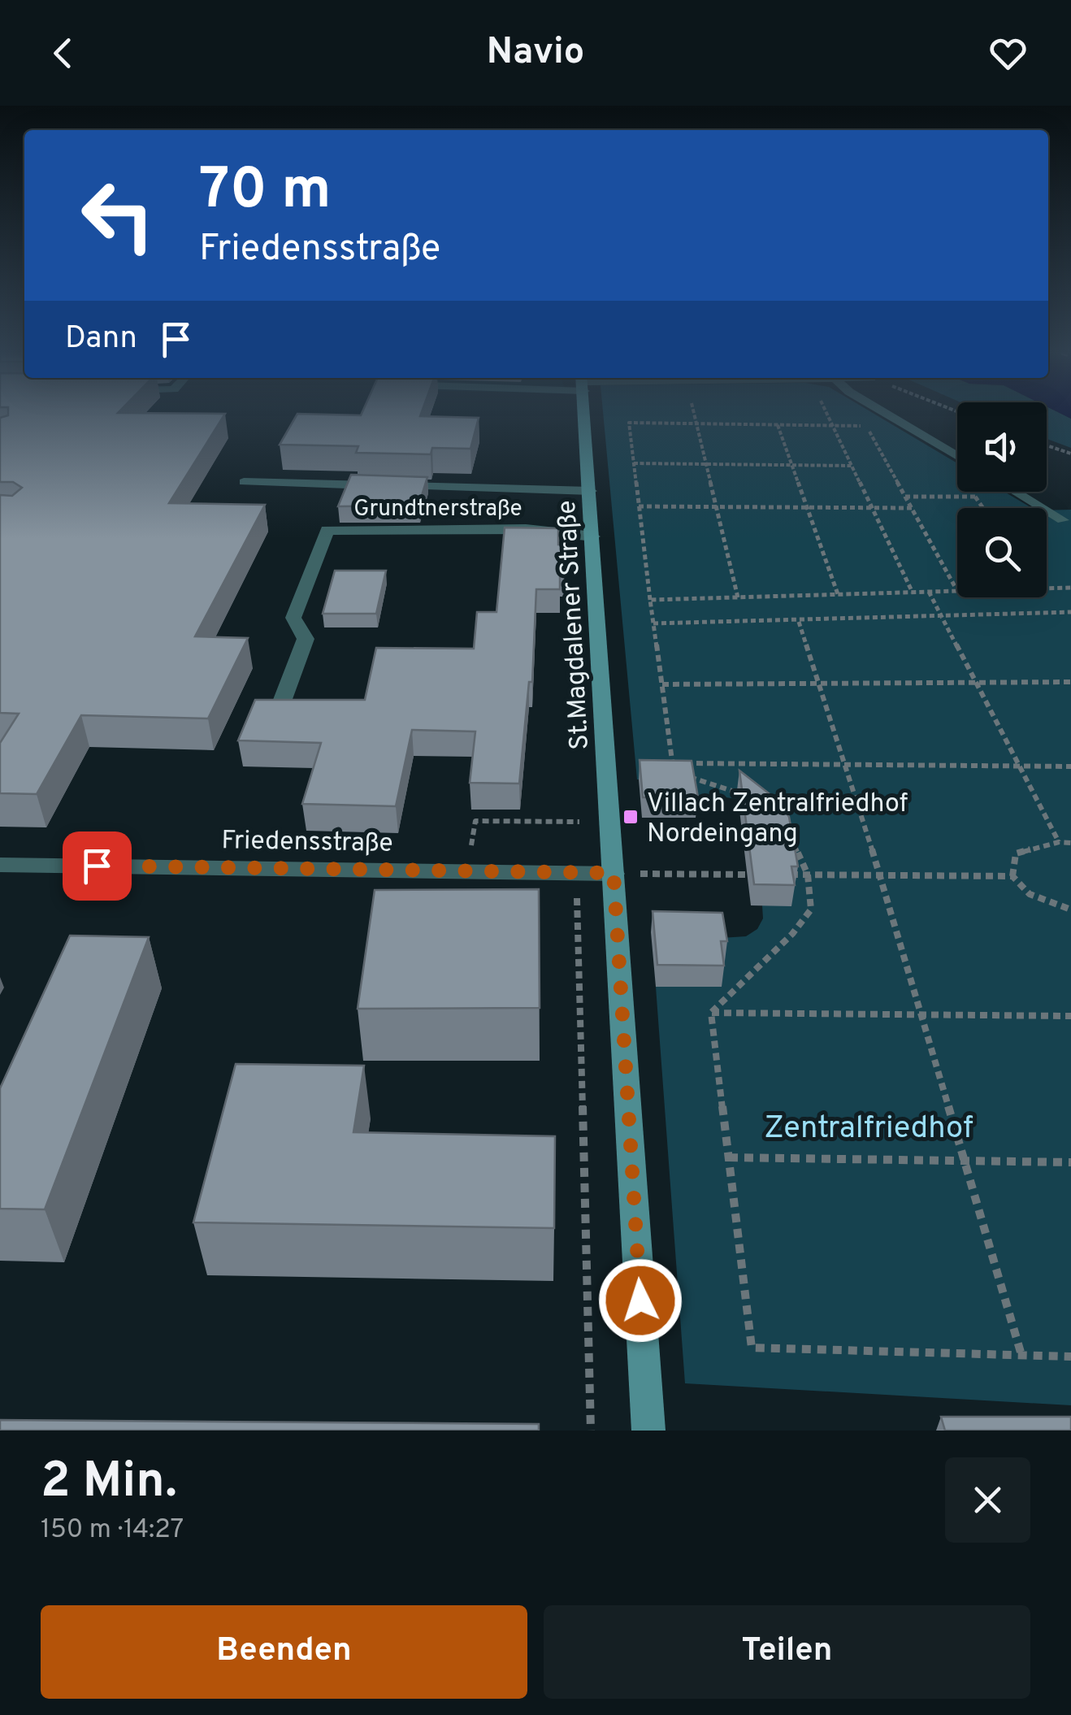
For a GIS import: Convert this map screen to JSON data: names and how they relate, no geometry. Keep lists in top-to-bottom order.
{
  "streets": {
    "street": ["Grundtnerstraße", "St.Magdalener Straße", "Friedensstraße"]
  },
  "crossings": [
    ["Grundtnerstraße", "St.Magdalener Straße"],
    ["St.Magdalener Straße", "Friedensstraße"]
  ],
  "parks": ["Zentralfriedhof"],
  "places": {
    "transit": ["Villach Zentralfriedhof Nordeingang"]
  },
  "page": {
    "header": "Navio",
    "turn": ["70 m", "Friedensstraße"],
    "then": "Dann",
    "heading": ["2 Min.", "150 m · 14:27"],
    "buttons": ["Beenden", "Teilen"]
  }
}
